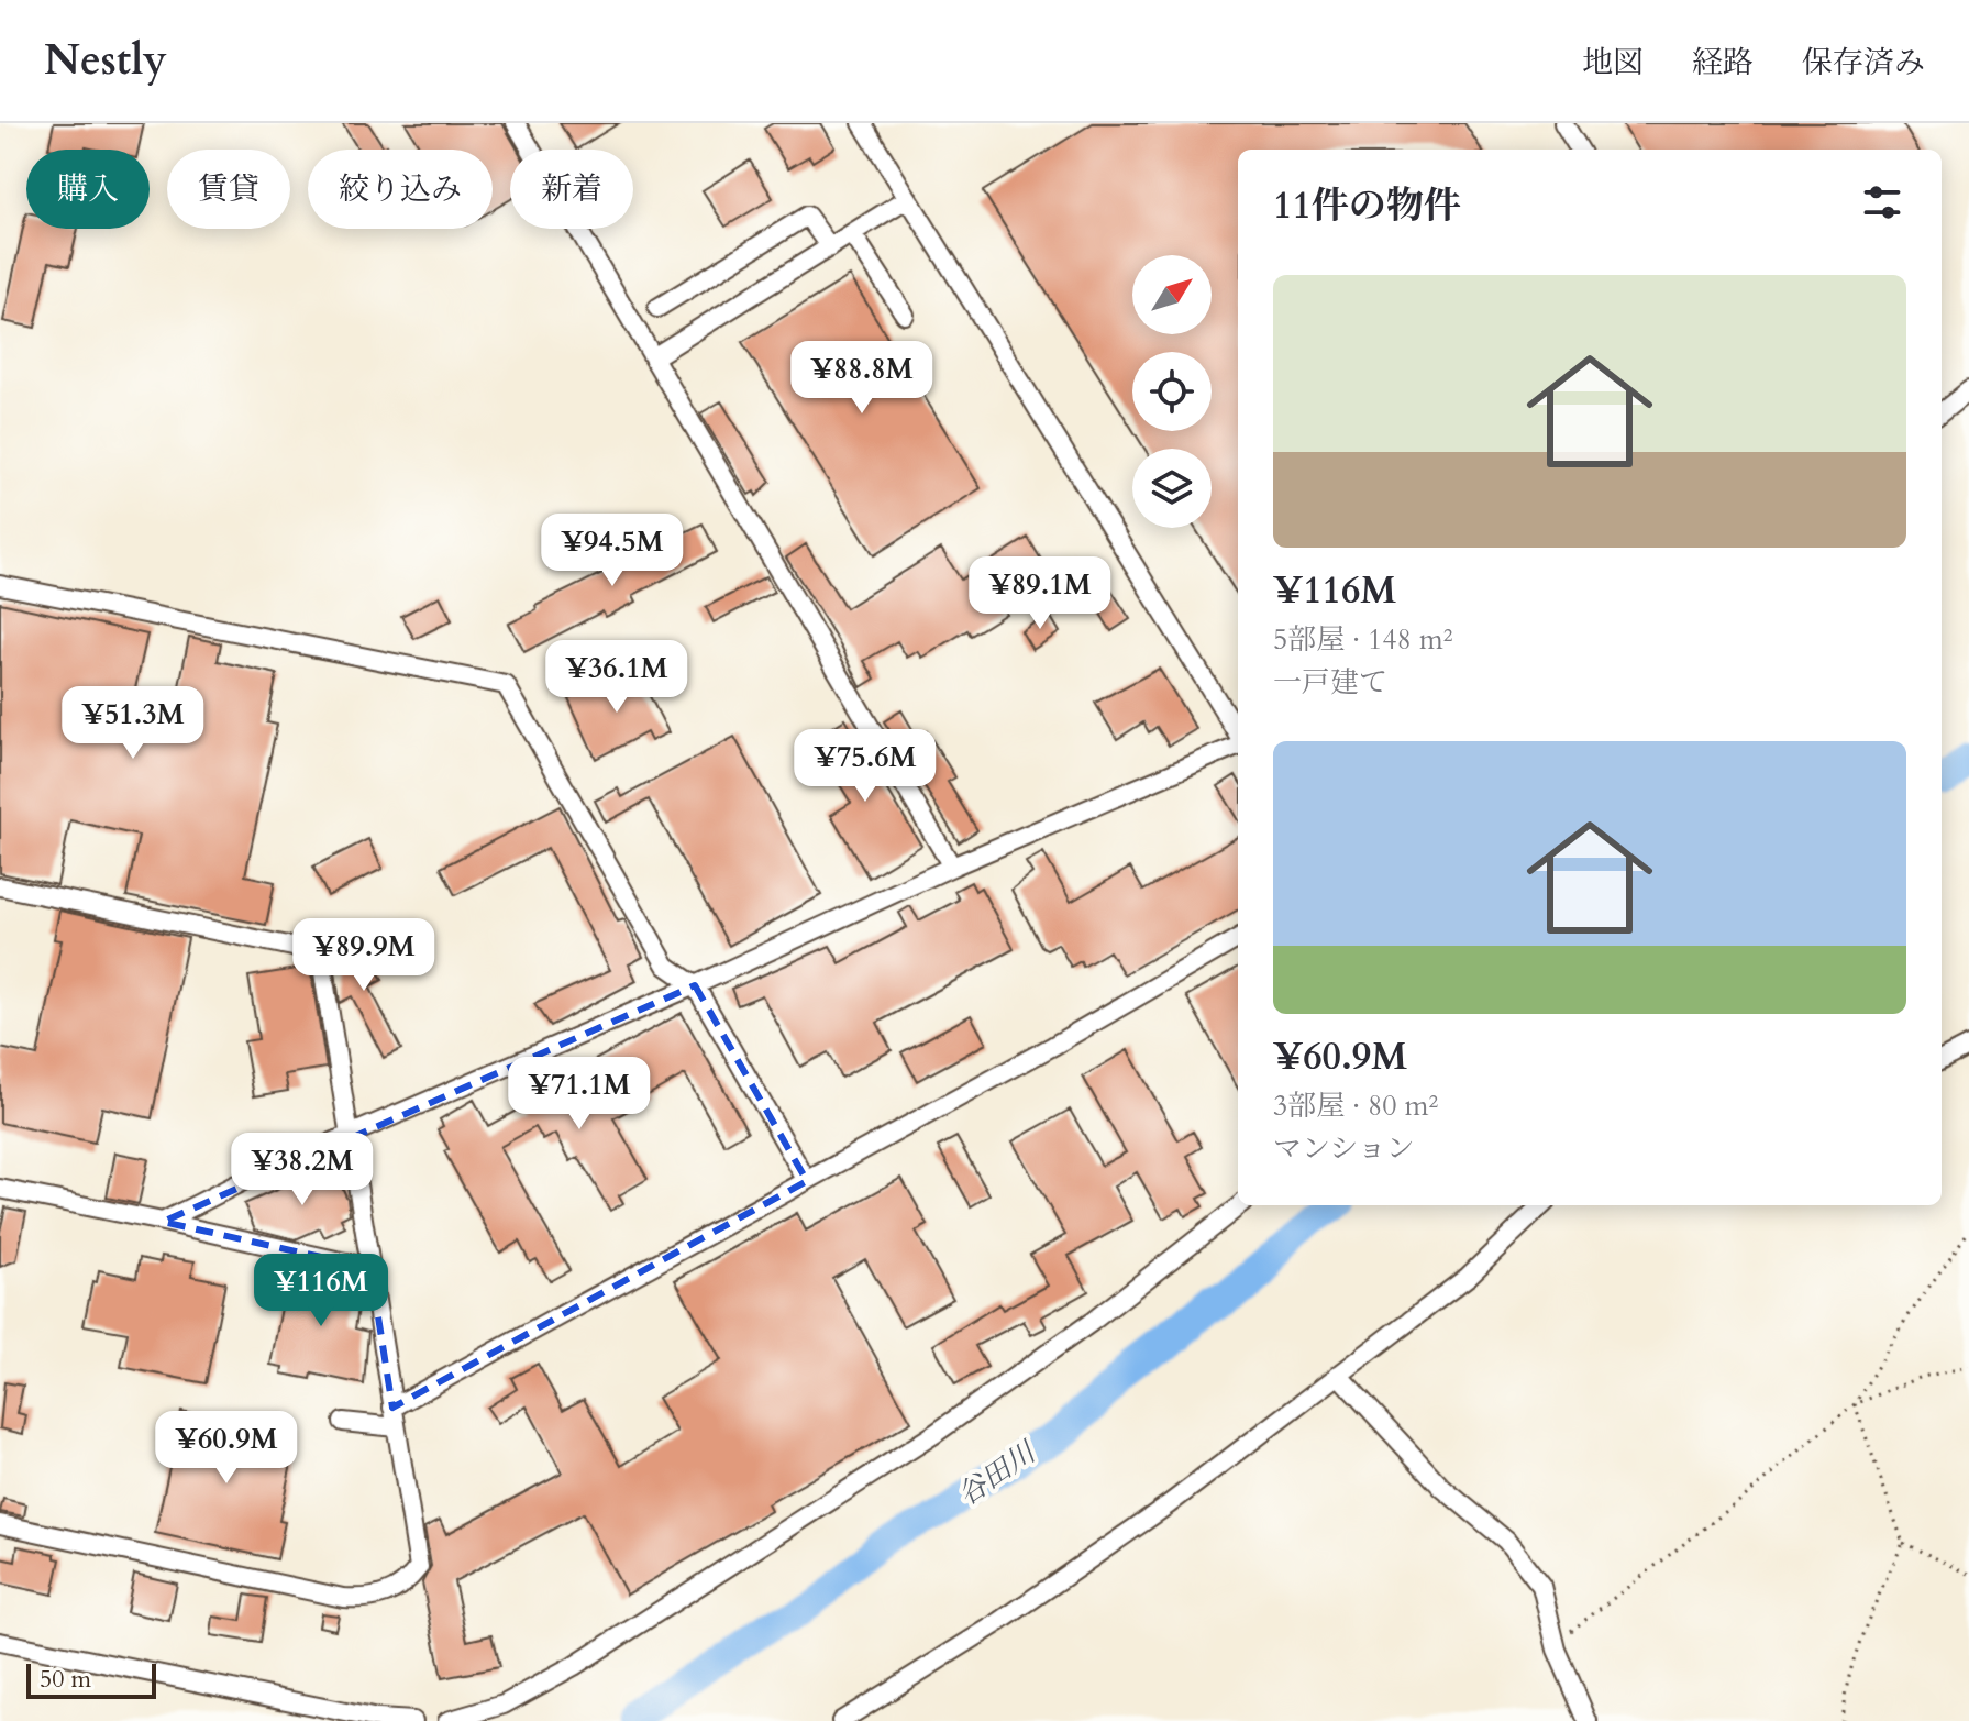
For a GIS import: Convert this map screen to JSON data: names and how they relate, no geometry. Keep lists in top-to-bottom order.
{
  "water": ["谷田川"],
  "scale_bar": "50 m",
  "north": "top right",
  "page": {
    "header": "Nestly",
    "nav": ["地図", "経路", "保存済み"],
    "chip": [
      "購入",
      "賃貸",
      "絞り込み",
      "新着"
    ],
    "heading": "11件の物件",
    "list": [
      {
        "name": "¥116M",
        "note": "5部屋 · 148 m² · 一戸建て"
      },
      {
        "name": "¥60.9M",
        "note": "3部屋 · 80 m² · マンション"
      }
    ],
    "price": [
      "¥88.8M",
      "¥94.5M",
      "¥89.1M",
      "¥36.1M",
      "¥51.3M",
      "¥75.6M",
      "¥89.9M",
      "¥71.1M",
      "¥38.2M",
      "¥116M",
      "¥60.9M"
    ],
    "scale": "50 m"
  }
}
